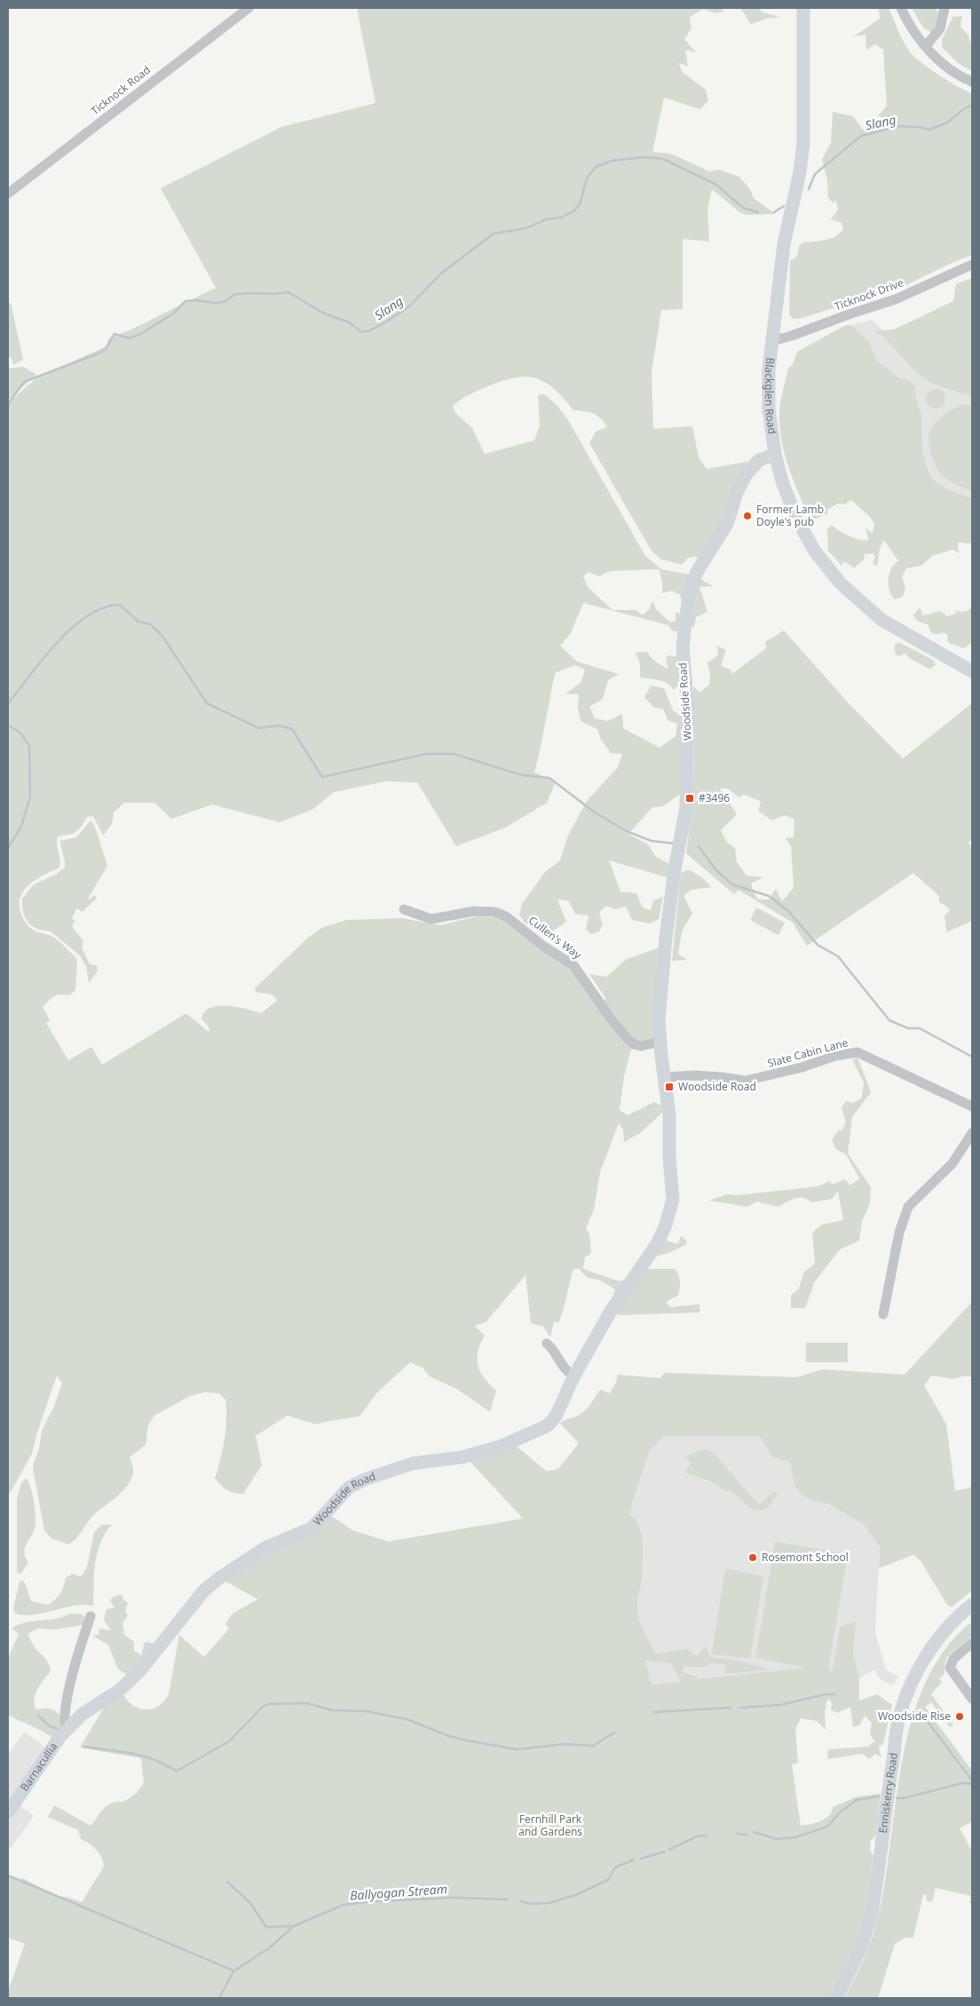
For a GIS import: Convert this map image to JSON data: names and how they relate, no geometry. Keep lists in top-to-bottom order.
{
  "streets": {
    "street": [
      "Ticknock Road",
      "Ticknock Drive",
      "Blackglen Road",
      "Woodside Road",
      "Cullen's Way",
      "Slate Cabin Lane",
      "Barnacullia",
      "Enniskerry Road"
    ]
  },
  "crossings": [
    ["Ticknock Drive", "Blackglen Road"],
    ["Blackglen Road", "Woodside Road"],
    ["Woodside Road", "Cullen's Way"],
    ["Woodside Road", "Slate Cabin Lane"],
    ["Woodside Road", "Barnacullia"]
  ],
  "water": ["Slang", "Ballyogan Stream"],
  "parks": ["Fernhill Park and Gardens"],
  "places": {
    "other": ["Former Lamb Doyle's pub", "Rosemont School", "Woodside Rise"],
    "transit": ["#3496", "Woodside Road"]
  }
}
